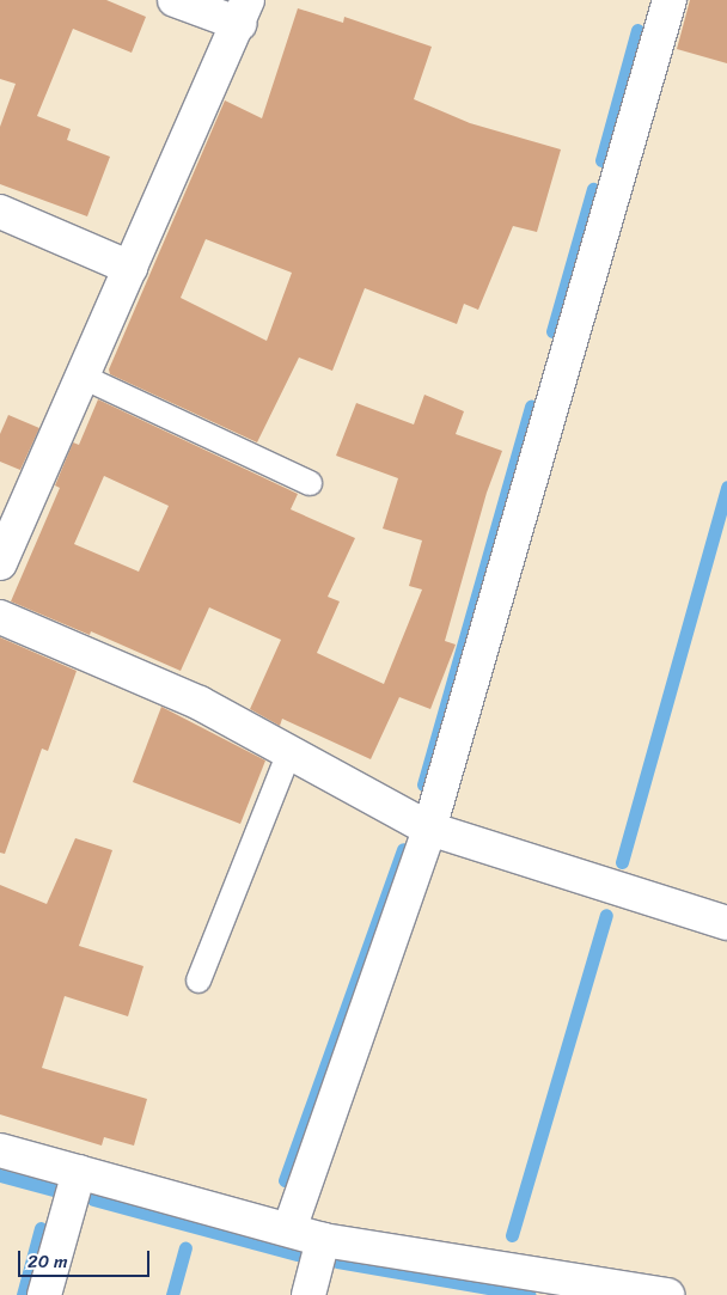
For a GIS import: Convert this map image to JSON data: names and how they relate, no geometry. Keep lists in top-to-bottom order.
{
  "scale_bar": "20 m"
}
